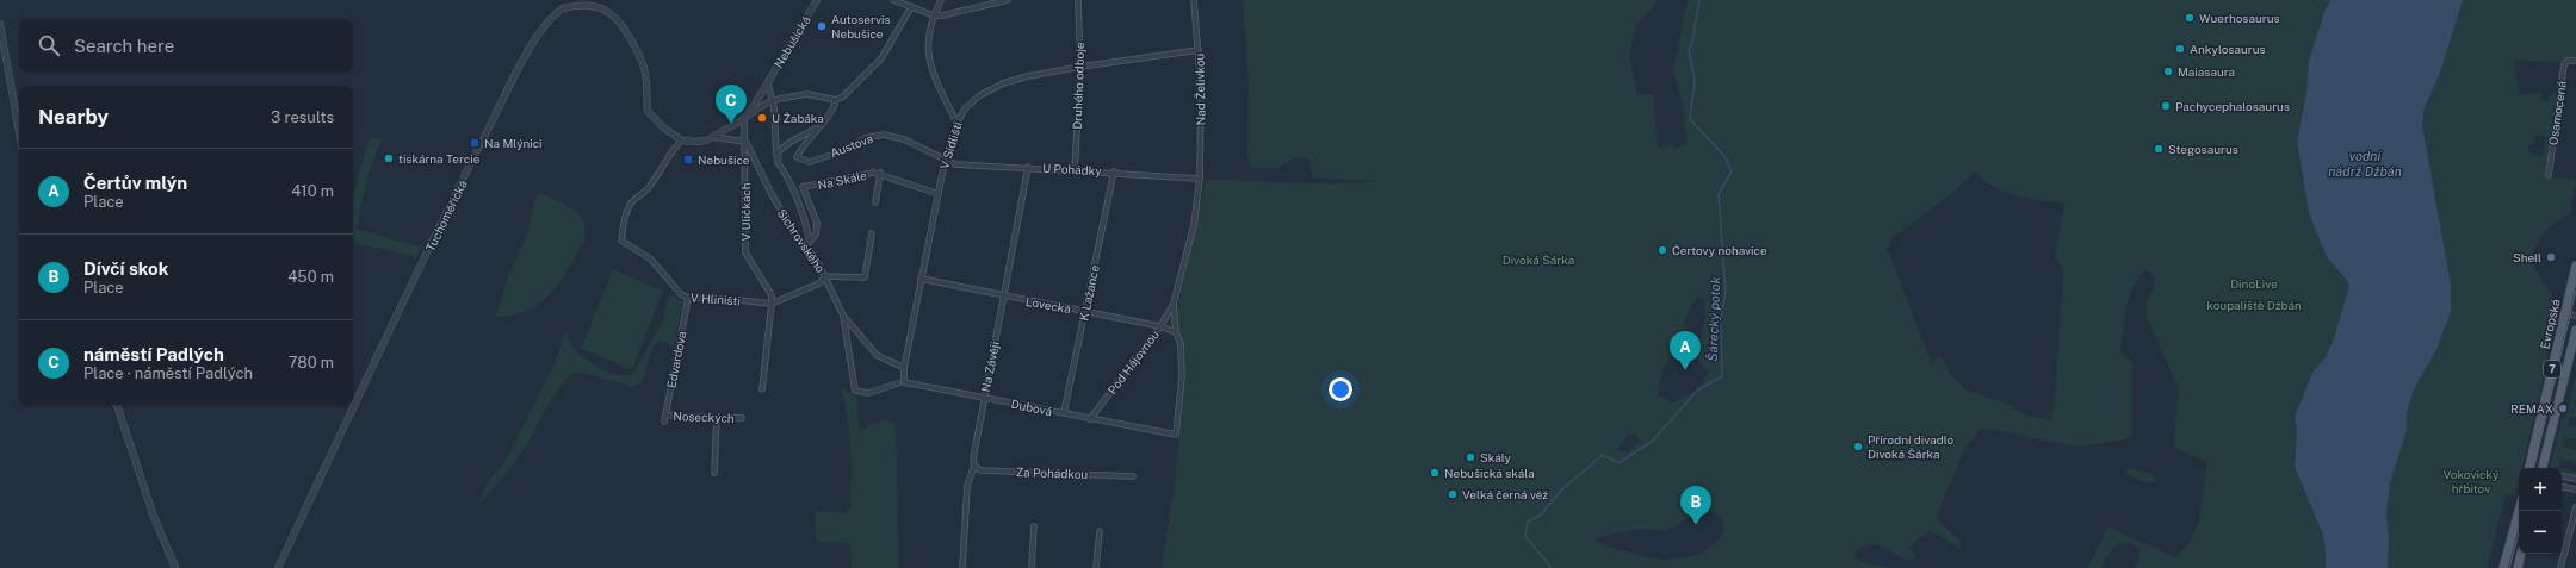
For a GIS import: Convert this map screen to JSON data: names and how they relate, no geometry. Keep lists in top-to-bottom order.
{
  "streets": {
    "main road": ["Evropská", "7"],
    "street": [
      "Nebušická",
      "Druhého odboje",
      "Nad Želivkou",
      "Osamocená",
      "Austova",
      "V Sídlišti",
      "U Pohádky",
      "Na Skále",
      "V Uličkách",
      "Tuchoměřická",
      "Sichrovského",
      "K Lažance",
      "V Hliništi",
      "Lovecká",
      "Edvardova",
      "Pod Hájovnou",
      "Na Závěji",
      "Dubová",
      "Noseckých",
      "Za Pohádkou"
    ]
  },
  "crossings": [
    ["Nebušická", "V Uličkách"],
    ["Druhého odboje", "V Sídlišti"],
    ["Druhého odboje", "U Pohádky"],
    ["Nad Želivkou", "V Sídlišti"],
    ["Nad Želivkou", "U Pohádky"],
    ["Nad Želivkou", "Pod Hájovnou"],
    ["Austova", "V Sídlišti"],
    ["Austova", "U Pohádky"],
    ["V Sídlišti", "U Pohádky"],
    ["V Sídlišti", "Na Skále"],
    ["V Sídlišti", "Sichrovského"],
    ["V Sídlišti", "Lovecká"],
    ["V Sídlišti", "Dubová"],
    ["U Pohádky", "K Lažance"],
    ["U Pohádky", "Pod Hájovnou"],
    ["U Pohádky", "Na Závěji"],
    ["Na Skále", "Sichrovského"],
    ["V Uličkách", "Sichrovského"],
    ["V Uličkách", "V Hliništi"],
    ["Tuchoměřická", "V Hliništi"],
    ["Sichrovského", "V Hliništi"],
    ["Sichrovského", "Dubová"],
    ["K Lažance", "Lovecká"],
    ["K Lažance", "Dubová"],
    ["V Hliništi", "Edvardova"],
    ["Lovecká", "Pod Hájovnou"],
    ["Lovecká", "Na Závěji"],
    ["Edvardova", "Noseckých"],
    ["Pod Hájovnou", "Dubová"],
    ["Na Závěji", "Dubová"],
    ["Na Závěji", "Za Pohádkou"]
  ],
  "water": ["vodní nádrž Džbán", "Šárecký potok"],
  "parks": [
    "Divoká Šárka",
    "DinoLive",
    "koupaliště Džbán",
    "Vokovický hřbitov"
  ],
  "places": {
    "other": [
      "Wuerhosaurus",
      "Autoservis Nebušice",
      "Ankylosaurus",
      "Maiasaura",
      "Pachycephalosaurus",
      "U Žabáka",
      "Stegosaurus",
      "tiskárna Tercie",
      "Čertovy nohavice",
      "Shell",
      "REMAX",
      "Přírodní divadlo Divoká Šárka",
      "Skály",
      "Nebušická skála",
      "Velká černá věž"
    ],
    "transit": ["Na Mlýnici", "Nebušice"]
  },
  "page": {
    "search": "Search here",
    "pins": ["C", "A", "B"],
    "heading": ["Nearby", "3 results"],
    "list": [
      {
        "mark": "A",
        "name": "Čertův mlýn",
        "note": "Place",
        "value": "410 m"
      },
      {
        "mark": "B",
        "name": "Dívčí skok",
        "note": "Place",
        "value": "450 m"
      },
      {
        "mark": "C",
        "name": "náměstí Padlých",
        "note": "Place · náměstí Padlých",
        "value": "780 m"
      }
    ],
    "map_buttons": ["+", "−"]
  }
}
